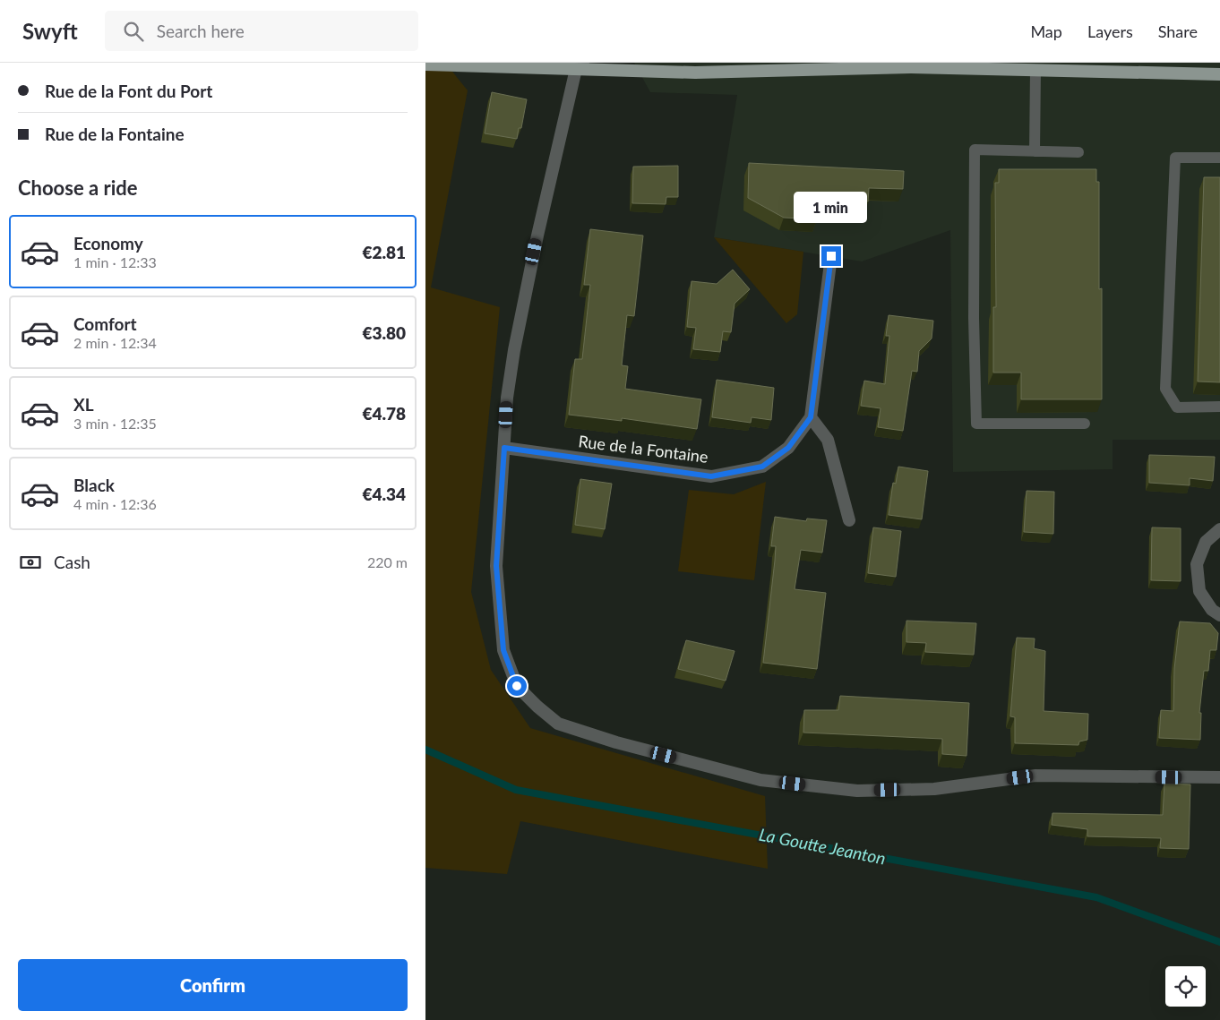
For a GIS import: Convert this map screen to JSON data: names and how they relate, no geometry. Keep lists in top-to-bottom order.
{
  "streets": {
    "street": ["Rue de la Fontaine"]
  },
  "water": ["La Goutte Jeanton"],
  "page": {
    "header": "Swyft",
    "search": "Search here",
    "nav": ["Map", "Layers", "Share"],
    "banner": ["Rue de la Font du Port", "Rue de la Fontaine"],
    "heading": "Choose a ride",
    "bubble": "1 min",
    "list": [
      {
        "name": "Economy",
        "note": "1 min · 12:33",
        "value": "€2.81"
      },
      {
        "name": "Comfort",
        "note": "2 min · 12:34",
        "value": "€3.80"
      },
      {
        "name": "XL",
        "note": "3 min · 12:35",
        "value": "€4.78"
      },
      {
        "name": "Black",
        "note": "4 min · 12:36",
        "value": "€4.34"
      }
    ],
    "pay": ["Cash", "220 m"],
    "buttons": "Confirm"
  }
}
